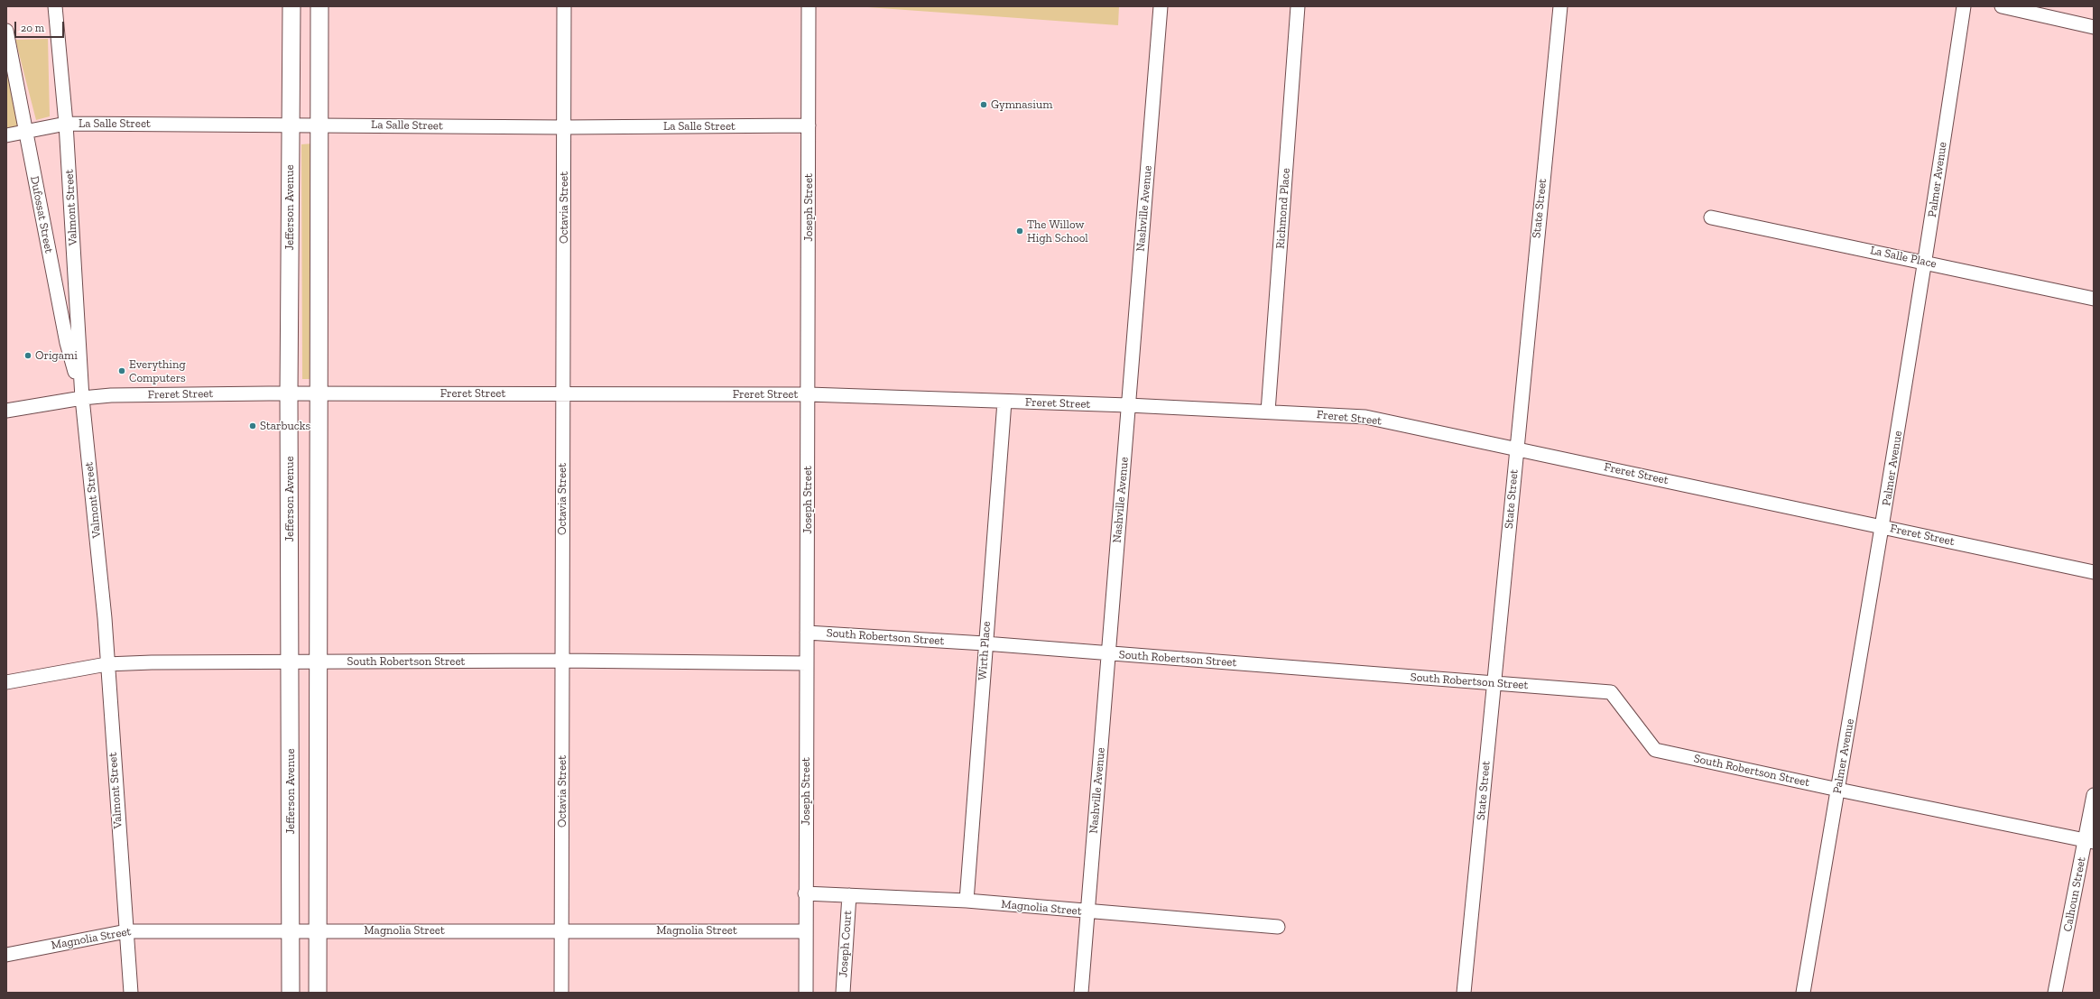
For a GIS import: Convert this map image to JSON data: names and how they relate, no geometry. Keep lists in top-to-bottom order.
{
  "streets": {
    "street": [
      "La Salle Street",
      "Palmer Avenue",
      "Valmont Street",
      "Jefferson Avenue",
      "Octavia Street",
      "Joseph Street",
      "Nashville Avenue",
      "Richmond Place",
      "State Street",
      "Dufossat Street",
      "La Salle Place",
      "Freret Street",
      "South Robertson Street",
      "Wirth Place",
      "Calhoun Street",
      "Magnolia Street",
      "Joseph Court"
    ]
  },
  "crossings": [
    ["La Salle Street", "Valmont Street"],
    ["La Salle Street", "Jefferson Avenue"],
    ["La Salle Street", "Octavia Street"],
    ["La Salle Street", "Joseph Street"],
    ["La Salle Street", "Dufossat Street"],
    ["Palmer Avenue", "La Salle Place"],
    ["Palmer Avenue", "Freret Street"],
    ["Palmer Avenue", "South Robertson Street"],
    ["Valmont Street", "Dufossat Street"],
    ["Valmont Street", "Freret Street"],
    ["Valmont Street", "South Robertson Street"],
    ["Valmont Street", "Magnolia Street"],
    ["Jefferson Avenue", "Freret Street"],
    ["Jefferson Avenue", "South Robertson Street"],
    ["Jefferson Avenue", "Magnolia Street"],
    ["Octavia Street", "Freret Street"],
    ["Octavia Street", "South Robertson Street"],
    ["Octavia Street", "Magnolia Street"],
    ["Joseph Street", "Freret Street"],
    ["Joseph Street", "South Robertson Street"],
    ["Joseph Street", "Magnolia Street"],
    ["Nashville Avenue", "Freret Street"],
    ["Nashville Avenue", "South Robertson Street"],
    ["Nashville Avenue", "Magnolia Street"],
    ["Richmond Place", "Freret Street"],
    ["State Street", "Freret Street"],
    ["State Street", "South Robertson Street"],
    ["Dufossat Street", "Freret Street"],
    ["Freret Street", "Wirth Place"],
    ["South Robertson Street", "Wirth Place"],
    ["South Robertson Street", "Calhoun Street"],
    ["Wirth Place", "Magnolia Street"],
    ["Magnolia Street", "Joseph Court"]
  ],
  "places": [
    "Gymnasium",
    "The Willow High School",
    "Origami",
    "Everything Computers",
    "Starbucks"
  ],
  "scale_bar": "20 m"
}
